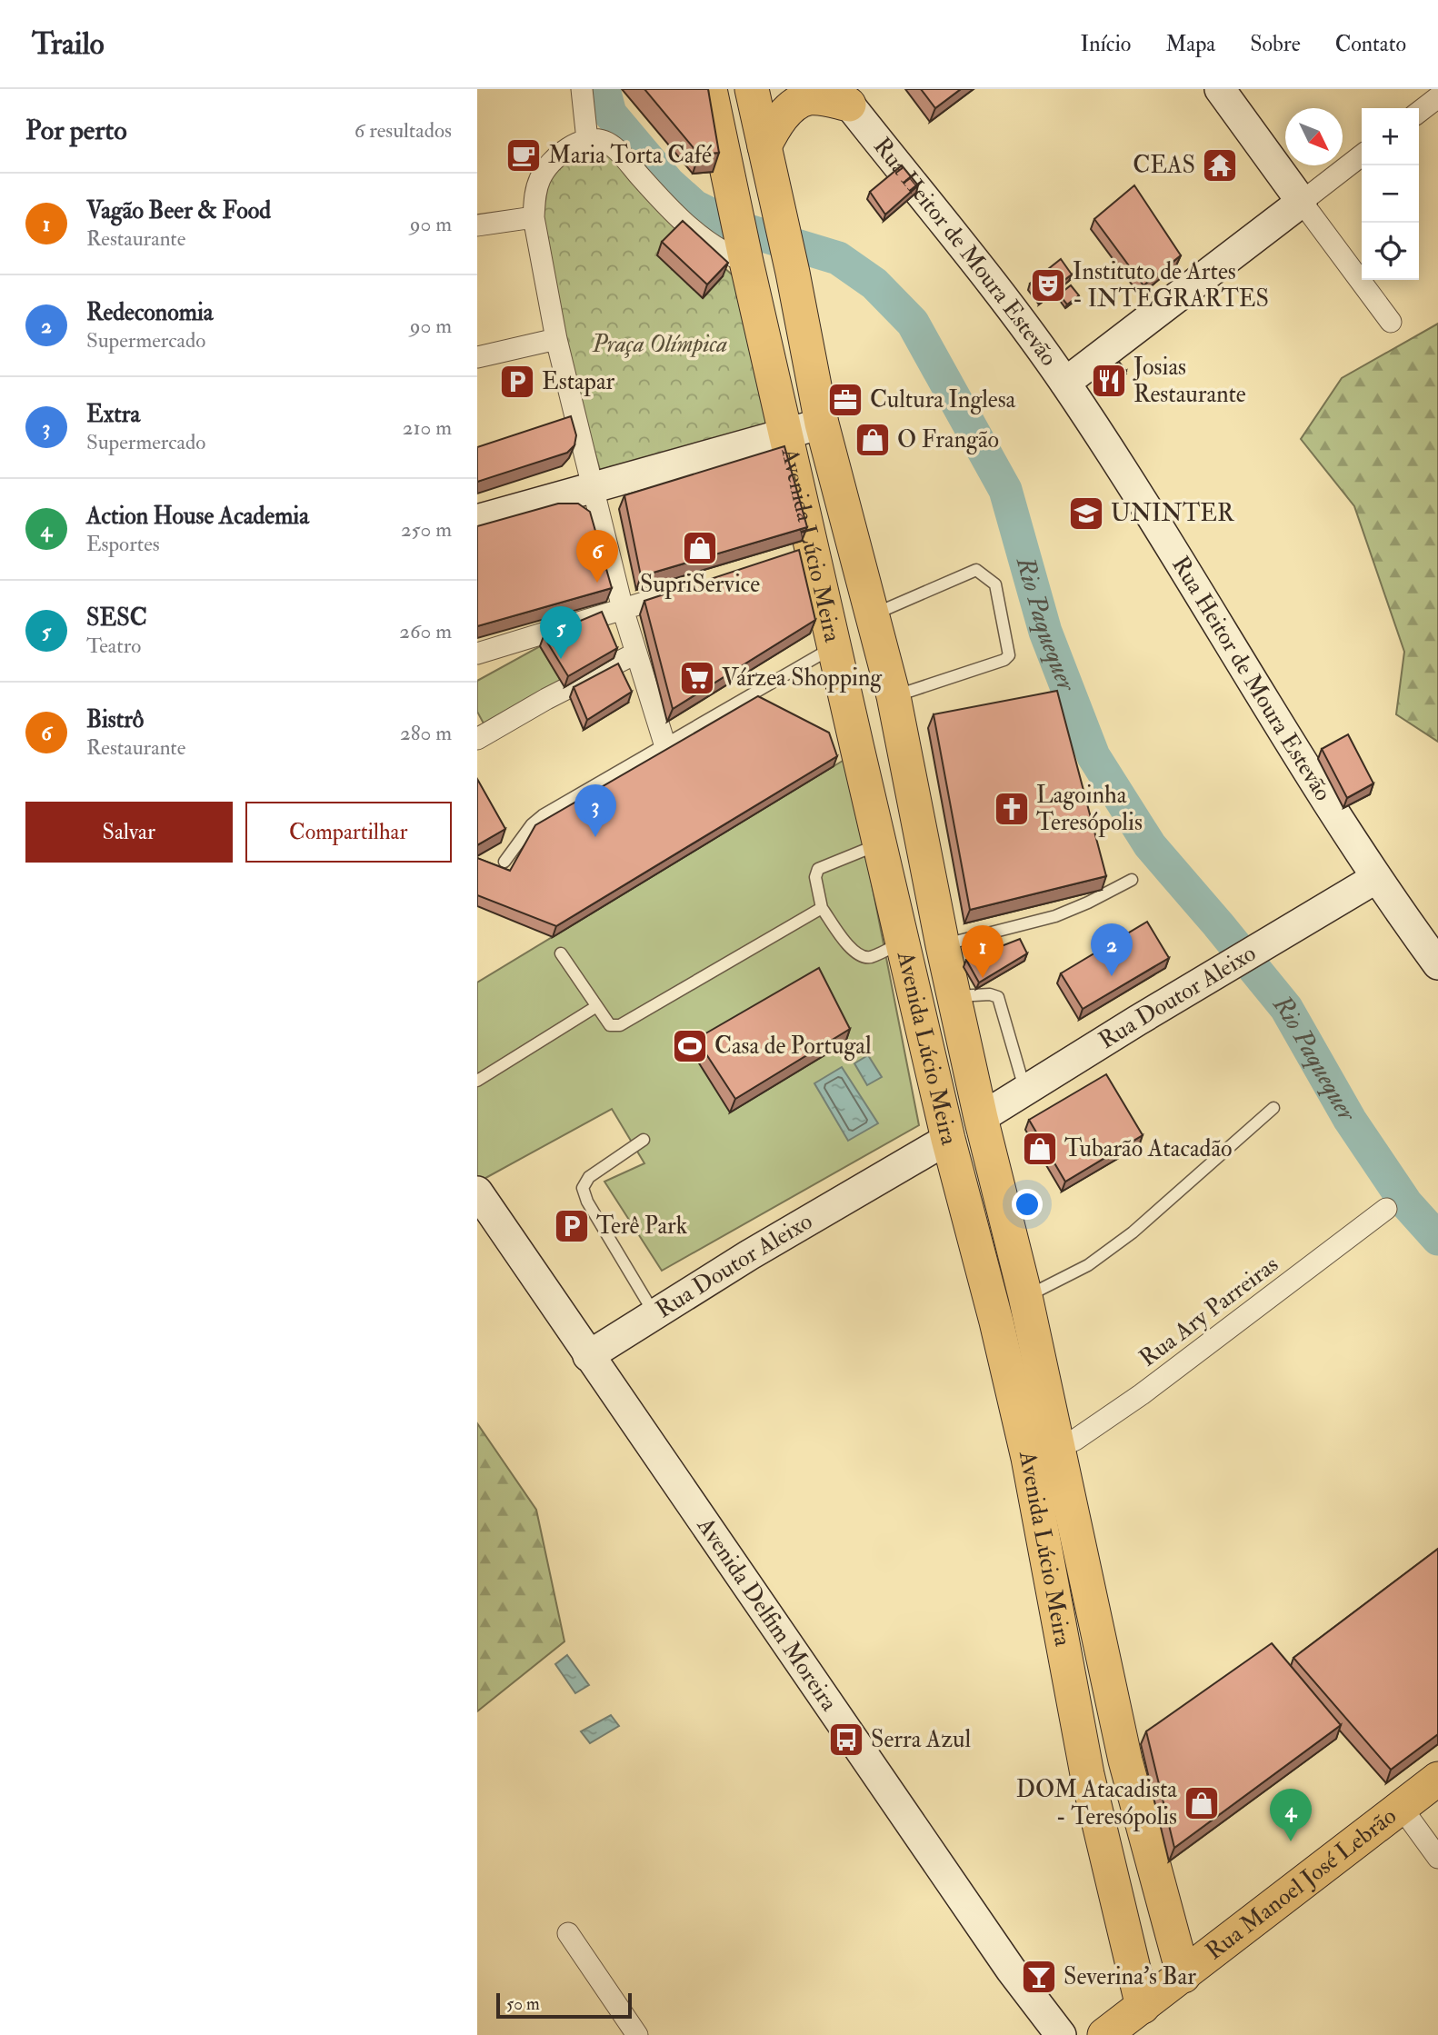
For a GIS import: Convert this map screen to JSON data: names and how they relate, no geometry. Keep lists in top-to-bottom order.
{
  "streets": {
    "main road": [
      "Rua Heitor de Moura Estevão",
      "Avenida Lúcio Meira",
      "Rua Doutor Aleixo",
      "Avenida Delfim Moreira",
      "Rua Manoel José Lebrão"
    ],
    "street": ["Rua Ary Parreiras"]
  },
  "crossings": [
    ["Rua Heitor de Moura Estevão", "Rua Doutor Aleixo"],
    ["Avenida Lúcio Meira", "Rua Doutor Aleixo"],
    ["Avenida Lúcio Meira", "Rua Ary Parreiras"],
    ["Avenida Lúcio Meira", "Rua Manoel José Lebrão"],
    ["Rua Doutor Aleixo", "Avenida Delfim Moreira"]
  ],
  "water": ["Rio Paquequer"],
  "parks": ["Praça Olímpica"],
  "places": {
    "cafe": ["Maria Torta Café"],
    "temple": ["CEAS"],
    "theatre": ["Instituto de Artes - INTEGRARTES"],
    "restaurant": ["Josias Restaurante"],
    "parking": ["Estapar", "Terê Park"],
    "office": ["Cultura Inglesa"],
    "shop": [
      "O Frangão",
      "SupriService",
      "Tubarão Atacadão",
      "DOM Atacadista - Teresópolis"
    ],
    "school or university": ["UNINTER"],
    "supermarket": ["Várzea Shopping"],
    "church": ["Lagoinha Teresópolis"],
    "sports": ["Casa de Portugal"],
    "bus stop": ["Serra Azul"],
    "bar": ["Severina's Bar"]
  },
  "scale_bar": "50 m",
  "north": "bottom right",
  "page": {
    "header": "Trailo",
    "nav": [
      "Início",
      "Mapa",
      "Sobre",
      "Contato"
    ],
    "heading": ["Por perto", "6 resultados"],
    "map_buttons": ["+", "−"],
    "list": [
      {
        "mark": "1",
        "name": "Vagão Beer & Food",
        "note": "Restaurante",
        "value": "90 m"
      },
      {
        "mark": "2",
        "name": "Redeconomia",
        "note": "Supermercado",
        "value": "90 m"
      },
      {
        "mark": "3",
        "name": "Extra",
        "note": "Supermercado",
        "value": "210 m"
      },
      {
        "mark": "4",
        "name": "Action House Academia",
        "note": "Esportes",
        "value": "250 m"
      },
      {
        "mark": "5",
        "name": "SESC",
        "note": "Teatro",
        "value": "260 m"
      },
      {
        "mark": "6",
        "name": "Bistrô",
        "note": "Restaurante",
        "value": "280 m"
      }
    ],
    "pins": [
      "6",
      "5",
      "3",
      "2",
      "1",
      "4"
    ],
    "buttons": ["Salvar", "Compartilhar"],
    "scale": "50 m"
  }
}
